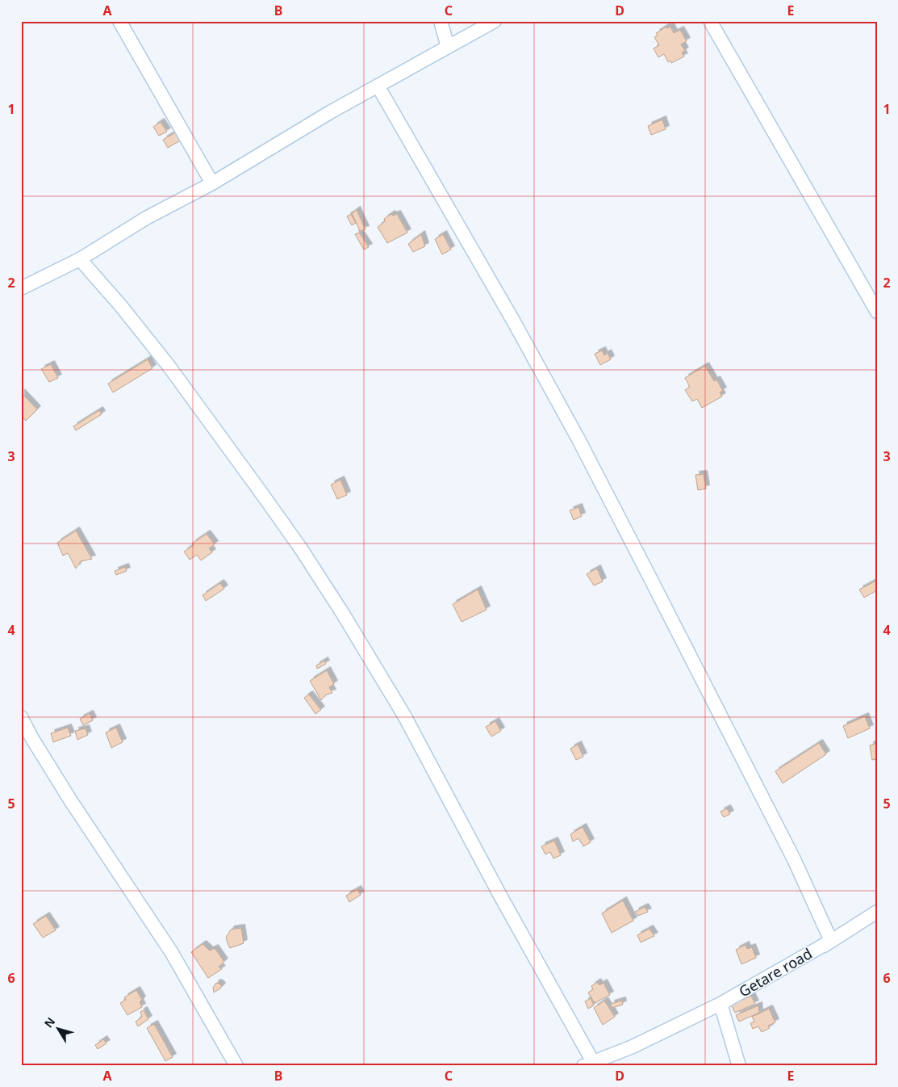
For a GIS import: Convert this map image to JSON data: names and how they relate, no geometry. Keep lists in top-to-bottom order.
{
  "north": "top left",
  "grid": {
    "columns": [
      "A",
      "B",
      "C",
      "D",
      "E"
    ],
    "rows": [
      "1",
      "2",
      "3",
      "4",
      "5",
      "6"
    ]
  }
}
